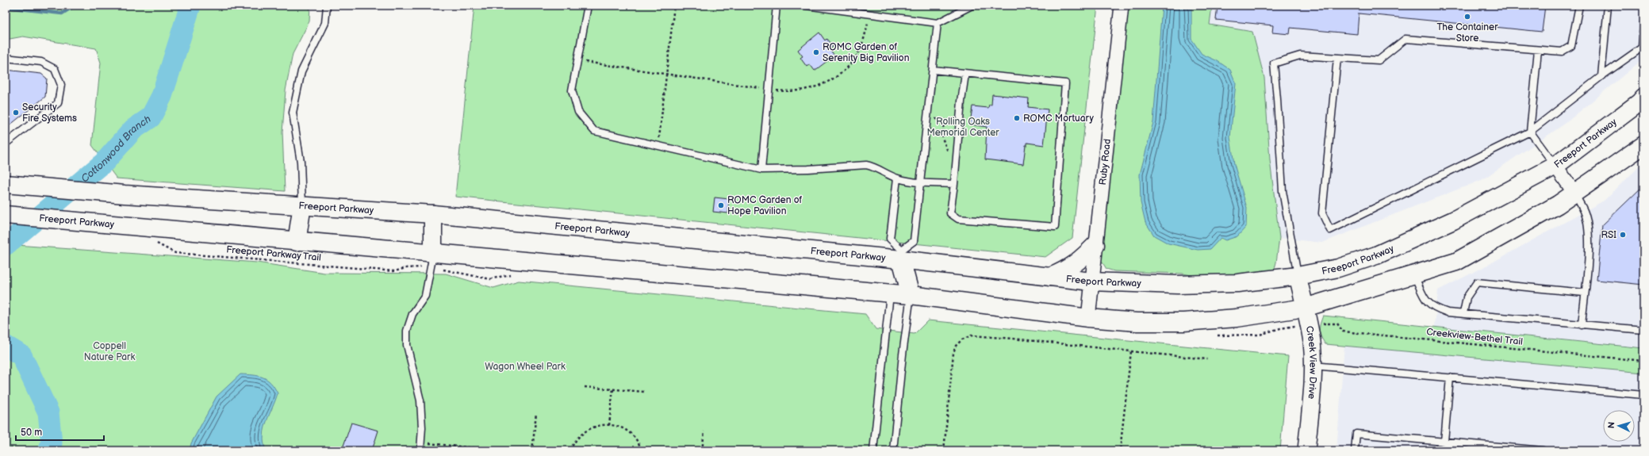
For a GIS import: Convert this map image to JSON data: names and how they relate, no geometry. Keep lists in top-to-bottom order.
{
  "streets": {
    "main road": ["Freeport Parkway"],
    "street": ["Ruby Road", "Creek View Drive"],
    "path": ["Freeport Parkway Trail", "Creekview-Bethel Trail"]
  },
  "crossings": [
    ["Freeport Parkway", "Ruby Road"],
    ["Freeport Parkway", "Freeport Parkway Trail"],
    ["Freeport Parkway", "Creekview-Bethel Trail"],
    ["Freeport Parkway", "Creek View Drive"],
    ["Creekview-Bethel Trail", "Creek View Drive"]
  ],
  "water": ["Cottonwood Branch"],
  "parks": ["Rolling Oaks Memorial Center", "Coppell Nature Park", "Wagon Wheel Park"],
  "places": [
    "The Container Store",
    "ROMC Garden of Serenity Big Pavilion",
    "Security Fire Systems",
    "ROMC Mortuary",
    "ROMC Garden of Hope Pavilion",
    "RSI"
  ],
  "scale_bar": "50 m",
  "north": "left"
}
